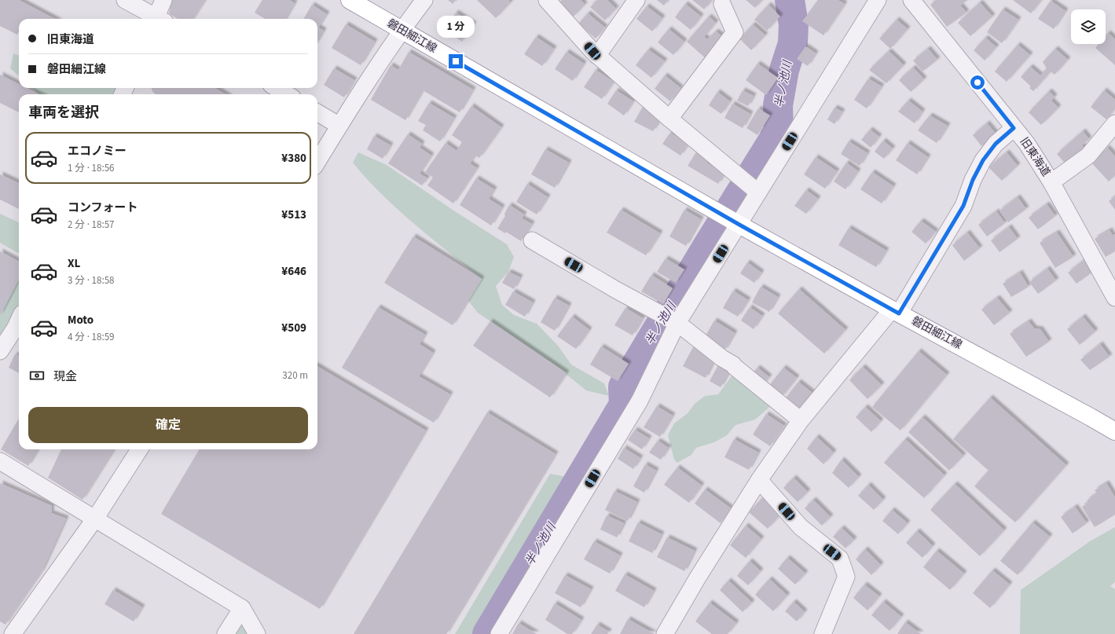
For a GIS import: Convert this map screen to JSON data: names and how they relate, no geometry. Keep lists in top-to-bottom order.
{
  "streets": {
    "main road": ["磐田細江線"],
    "street": ["旧東海道"]
  },
  "water": ["半ノ池川"],
  "page": {
    "bubble": "1 分",
    "banner": ["旧東海道", "磐田細江線"],
    "heading": "車両を選択",
    "list": [
      {
        "name": "エコノミー",
        "note": "1 分 · 18:56",
        "value": "¥380"
      },
      {
        "name": "コンフォート",
        "note": "2 分 · 18:57",
        "value": "¥513"
      },
      {
        "name": "XL",
        "note": "3 分 · 18:58",
        "value": "¥646"
      },
      {
        "name": "Moto",
        "note": "4 分 · 18:59",
        "value": "¥509"
      }
    ],
    "pay": ["現金", "320 m"],
    "buttons": "確定"
  }
}
